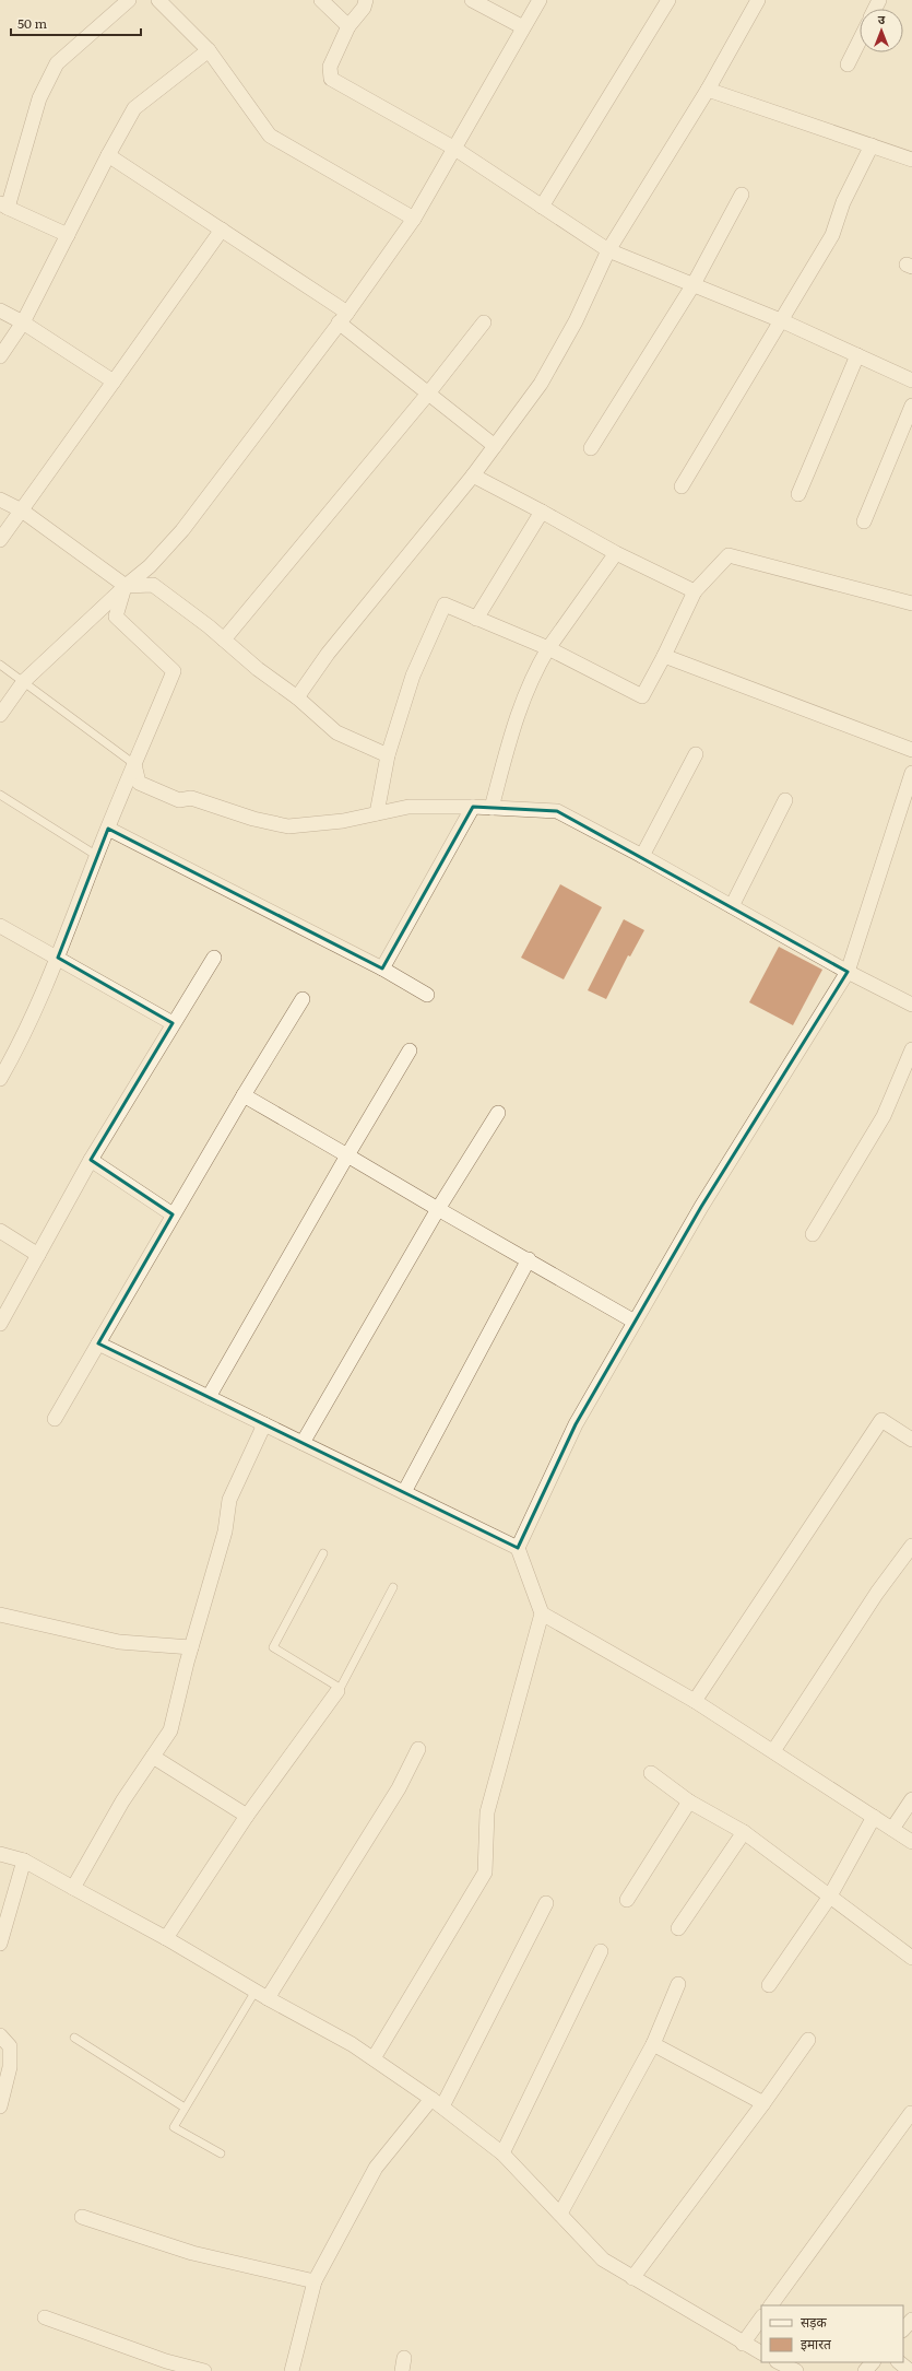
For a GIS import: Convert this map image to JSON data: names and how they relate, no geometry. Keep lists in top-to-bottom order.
{
  "legend": ["सड़क", "इमारत"],
  "scale_bar": "50 m",
  "north": "top"
}
